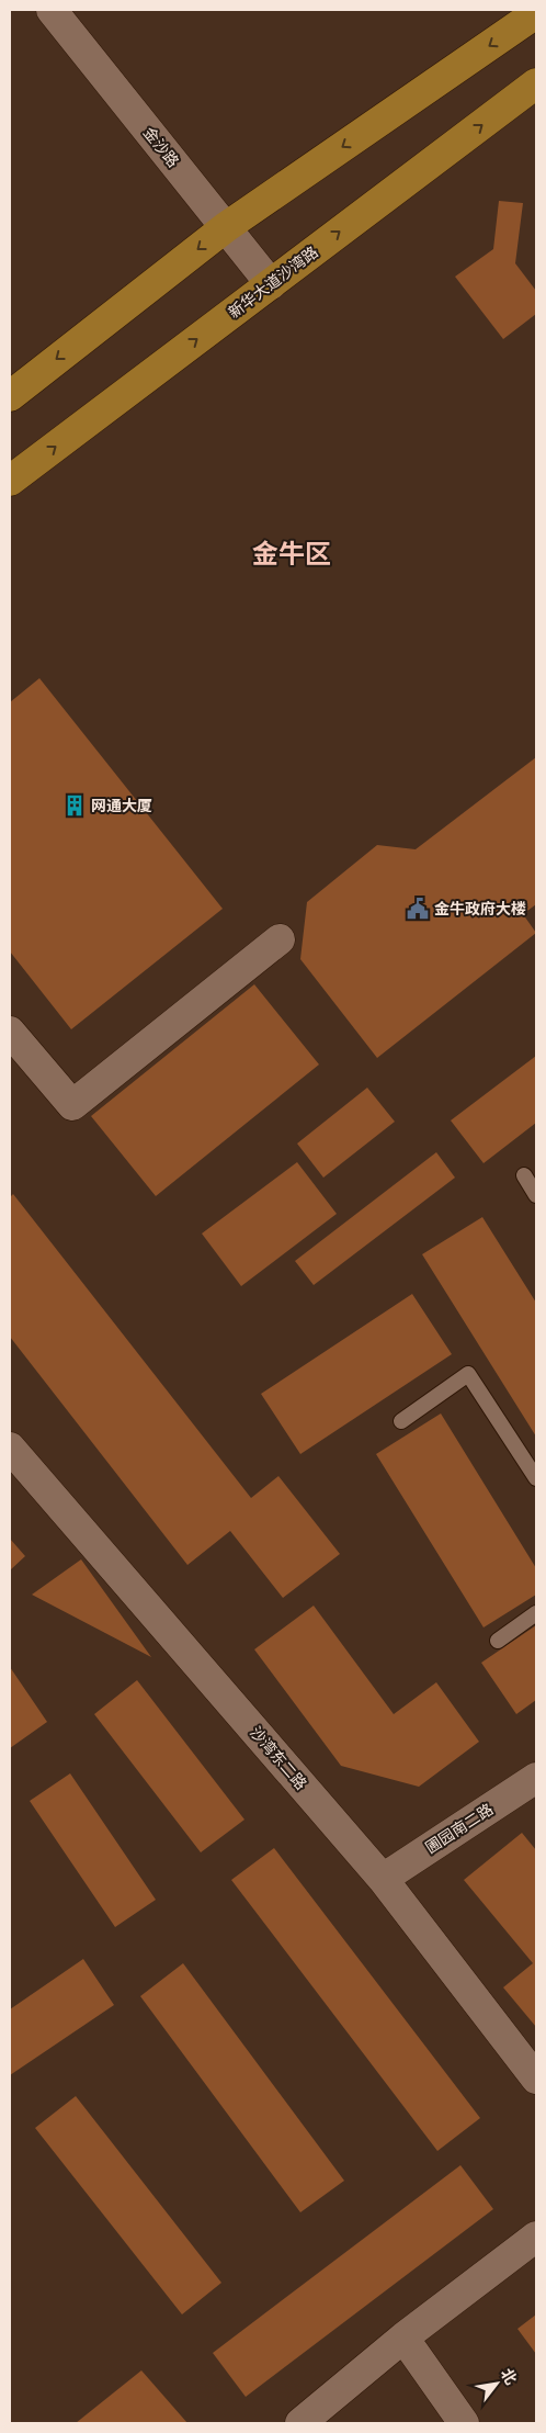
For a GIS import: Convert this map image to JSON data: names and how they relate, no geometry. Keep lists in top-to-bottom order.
{
  "streets": {
    "main road": ["新华大道沙湾路"],
    "street": ["金沙路", "沙湾东二路", "圃园南二路"]
  },
  "crossings": [
    ["金沙路", "新华大道沙湾路"],
    ["沙湾东二路", "圃园南二路"]
  ],
  "districts": ["金牛区"],
  "places": {
    "building": ["网通大厦"],
    "public building": ["金牛政府大楼"]
  },
  "north": "top right"
}
